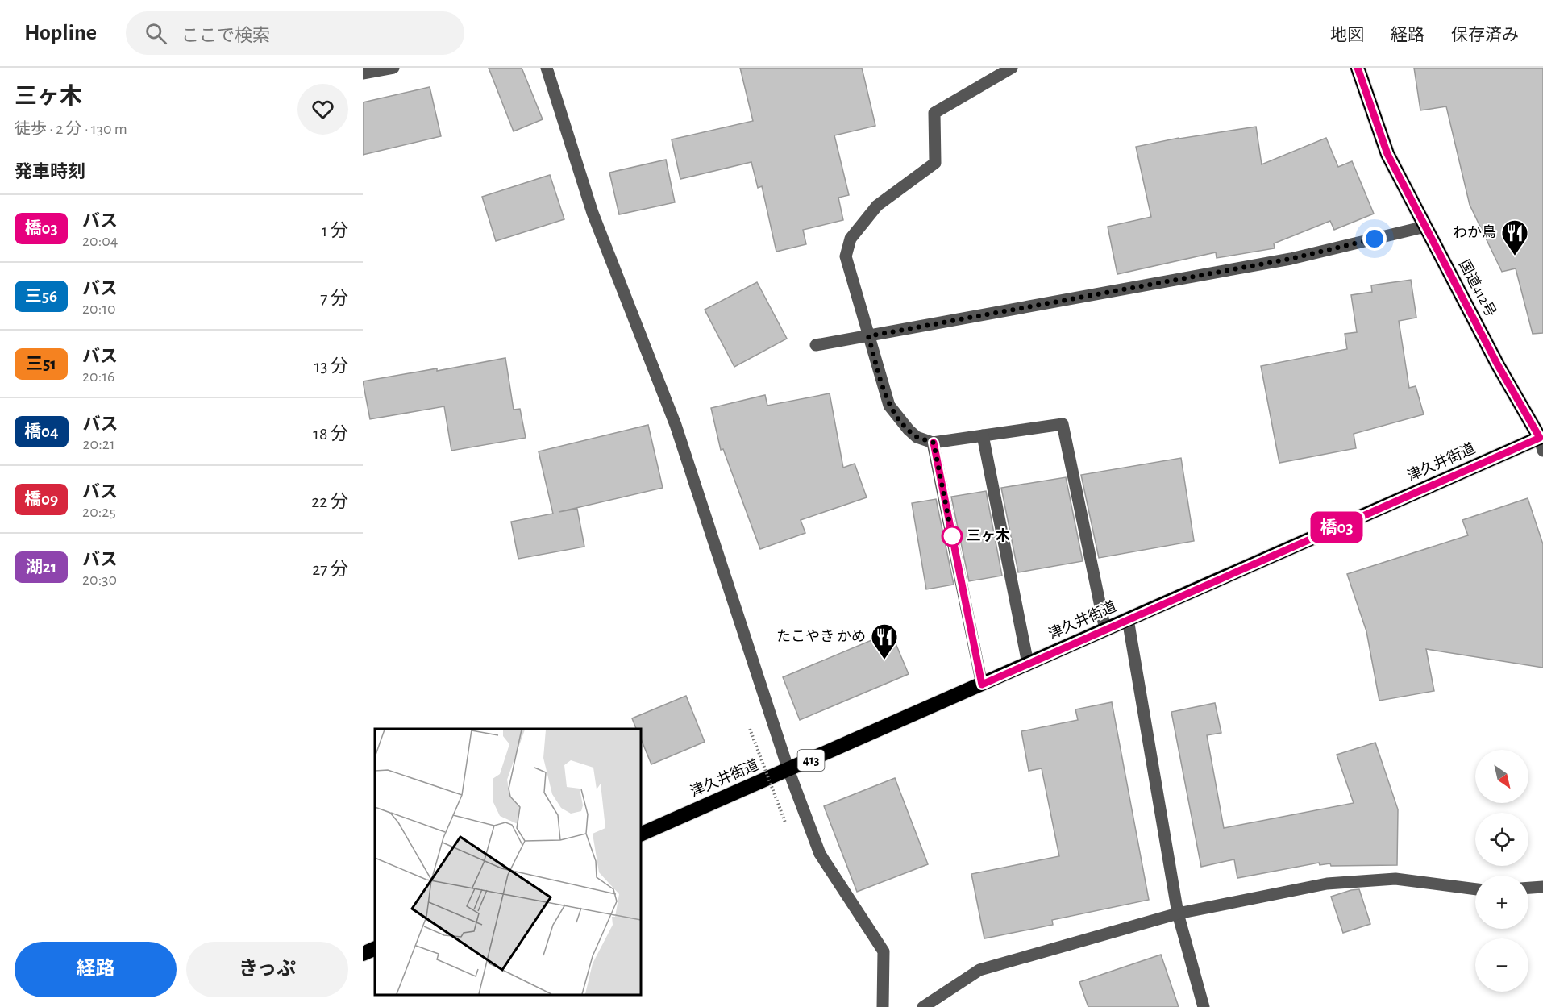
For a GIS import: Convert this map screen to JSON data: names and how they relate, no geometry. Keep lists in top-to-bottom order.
{
  "streets": {
    "highway": ["国道412号", "津久井街道", "413"]
  },
  "crossings": [
    ["国道412号", "津久井街道"]
  ],
  "places": {
    "restaurant": ["わか鳥", "たこやき かめ"],
    "other": ["三ヶ木"]
  },
  "lines": ["bus line 橋03"],
  "north": "bottom right",
  "page": {
    "header": "Hopline",
    "search": "ここで検索",
    "nav": ["地図", "経路", "保存済み"],
    "heading": [
      ["三ヶ木", "徒歩 · 2 分 · 130 m"],
      "発車時刻"
    ],
    "on_map": "橋03",
    "list": [
      {
        "mark": "橋03",
        "name": "バス",
        "note": "20:04",
        "value": "1 分"
      },
      {
        "mark": "三56",
        "name": "バス",
        "note": "20:10",
        "value": "7 分"
      },
      {
        "mark": "三51",
        "name": "バス",
        "note": "20:16",
        "value": "13 分"
      },
      {
        "mark": "橋04",
        "name": "バス",
        "note": "20:21",
        "value": "18 分"
      },
      {
        "mark": "橋09",
        "name": "バス",
        "note": "20:25",
        "value": "22 分"
      },
      {
        "mark": "湖21",
        "name": "バス",
        "note": "20:30",
        "value": "27 分"
      }
    ],
    "map_buttons": ["+", "−"],
    "buttons": ["経路", "きっぷ"]
  }
}
